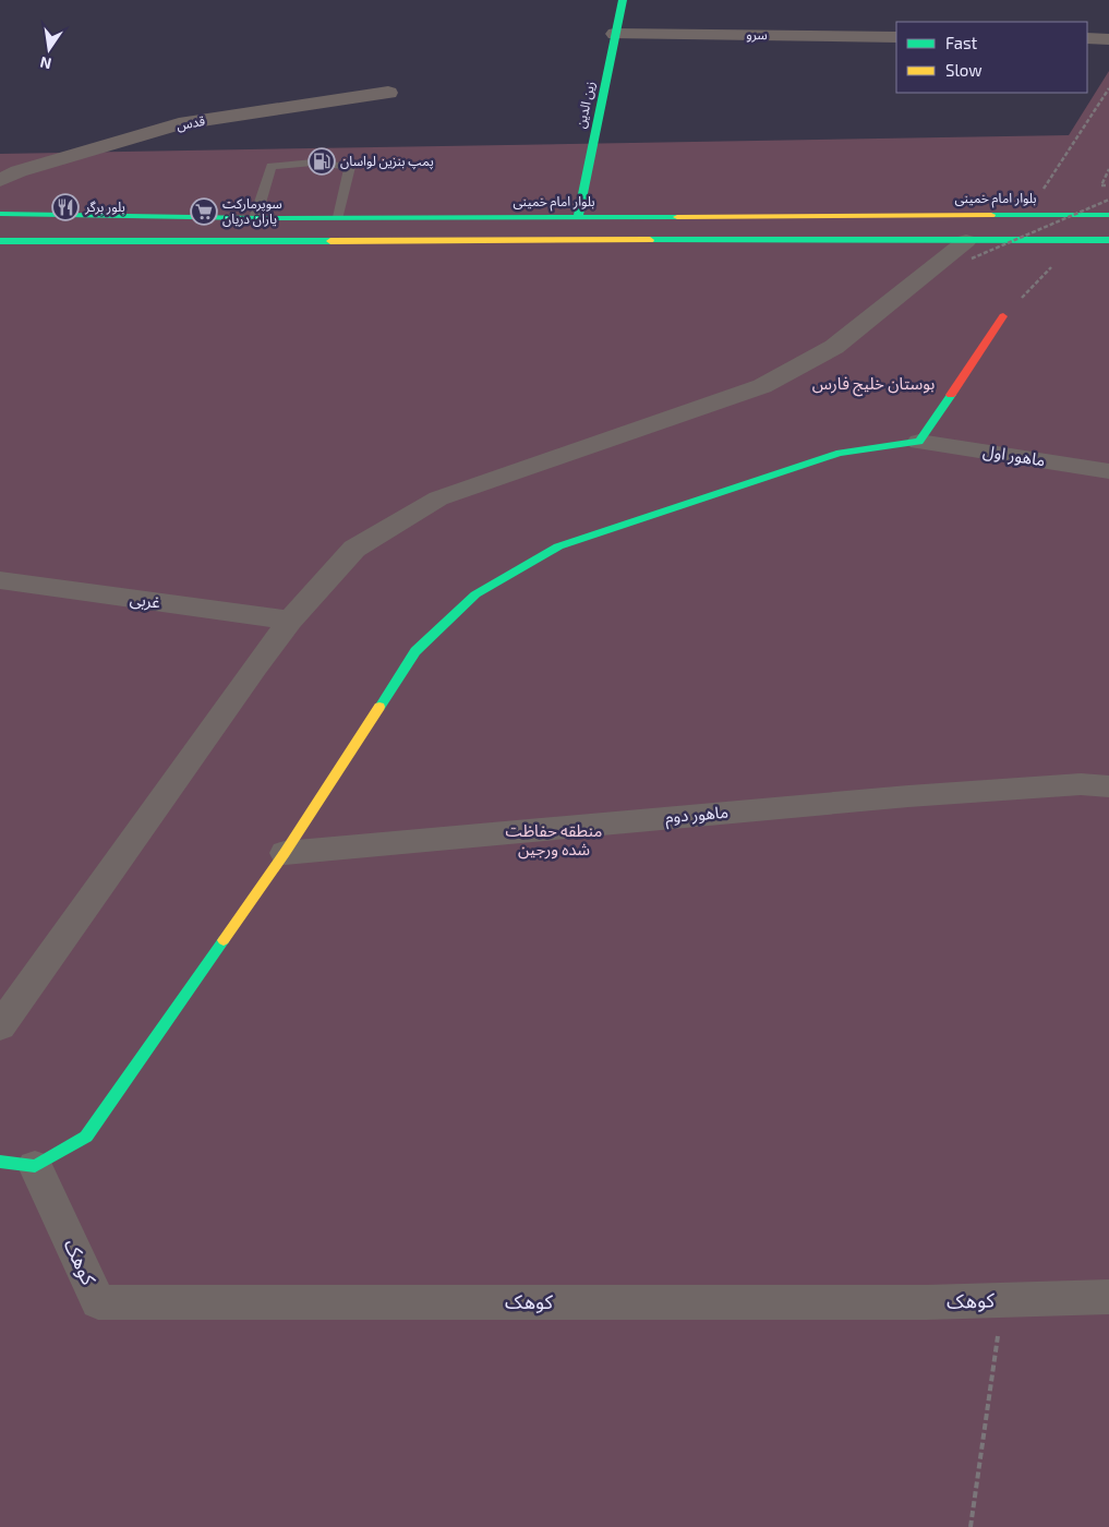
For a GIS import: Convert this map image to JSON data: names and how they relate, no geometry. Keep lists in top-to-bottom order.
{
  "streets": {
    "main road": ["زین الدین", "بلوار امام خمینی"],
    "street": [
      "سرو",
      "قدس",
      "ماهور اول",
      "غربی",
      "ماهور دوم",
      "کوهک"
    ]
  },
  "crossings": [
    ["سرو", "زین الدین"],
    ["زین الدین", "بلوار امام خمینی"]
  ],
  "parks": ["بوستان خلیج فارس", "منطقه حفاظت شده ورجین"],
  "places": {
    "fuel station": ["پمپ بنزین لواسان"],
    "restaurant": ["بلور برگر"],
    "supermarket": ["سوپرمارکت یاران دریان"]
  },
  "legend": ["Fast", "Slow"],
  "north": "bottom"
}
